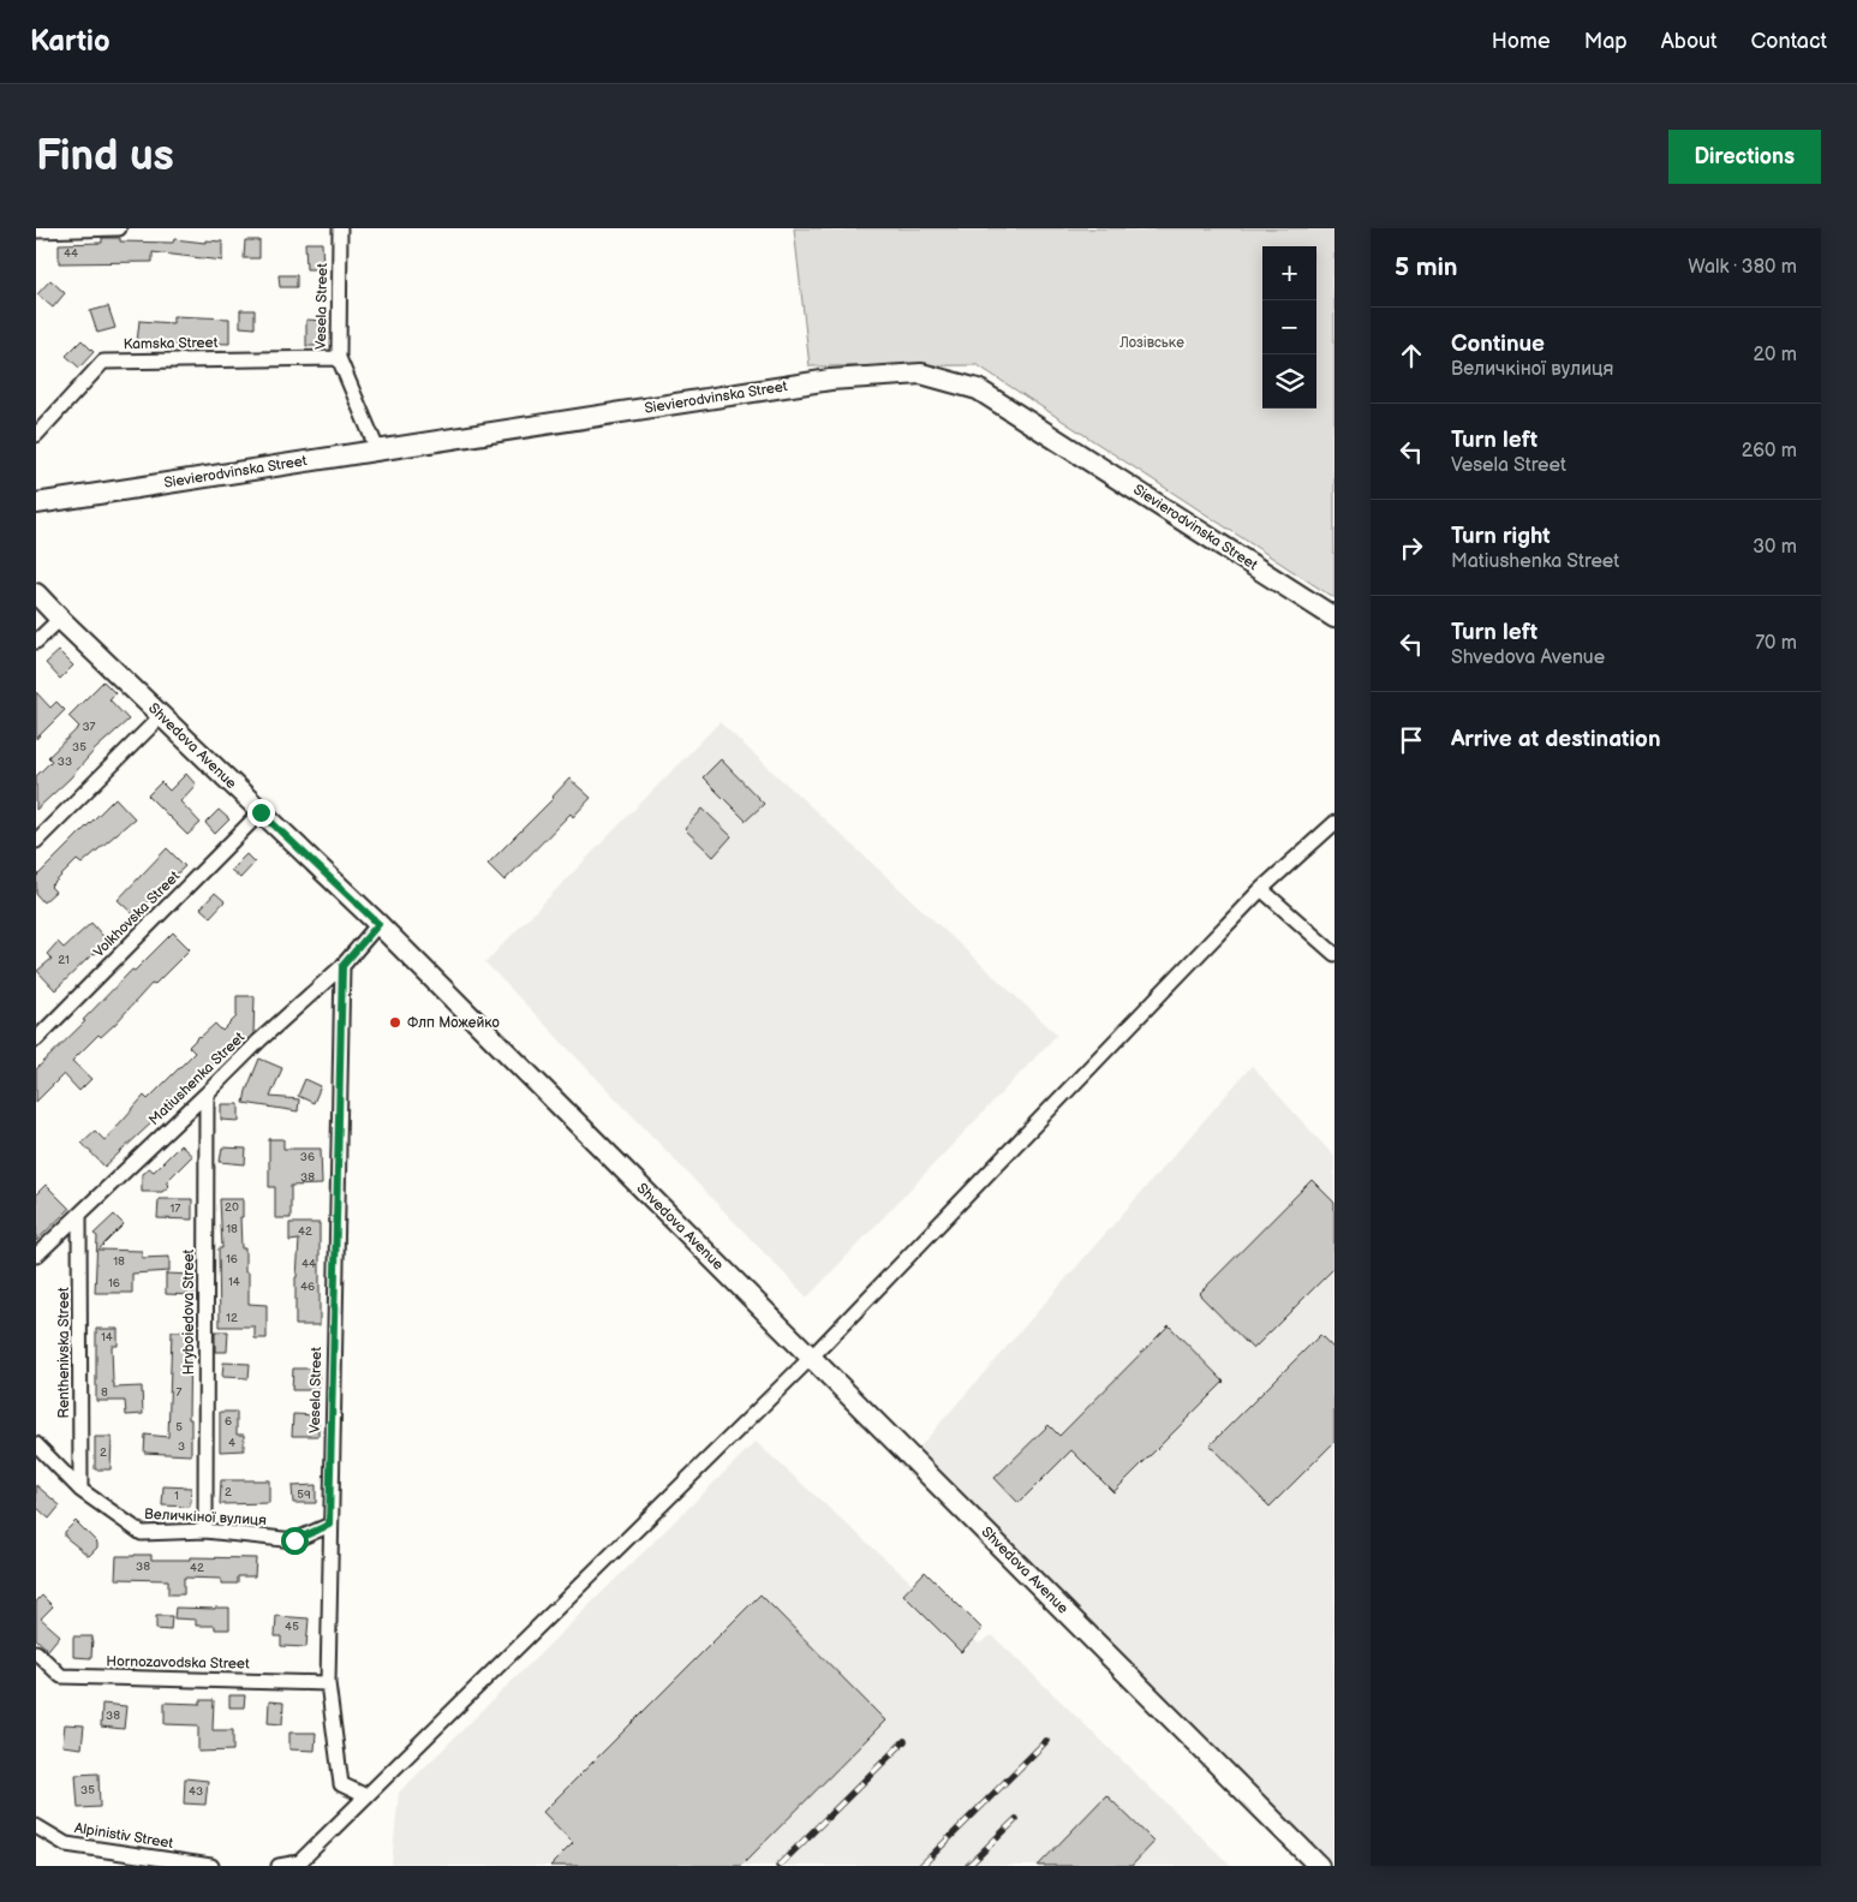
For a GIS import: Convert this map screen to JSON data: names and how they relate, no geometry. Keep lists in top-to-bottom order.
{
  "streets": {
    "street": [
      "Vesela Street",
      "Kamska Street",
      "Sievierodvinska Street",
      "Shvedova Avenue",
      "Volkhovska Street",
      "Matiushenka Street",
      "Hryboiedova Street",
      "Renthenivska Street",
      "Величкіної вулиця",
      "Hornozavodska Street",
      "Alpinistiv Street"
    ]
  },
  "crossings": [
    ["Vesela Street", "Kamska Street"],
    ["Vesela Street", "Sievierodvinska Street"],
    ["Vesela Street", "Matiushenka Street"],
    ["Vesela Street", "Величкіної вулиця"],
    ["Vesela Street", "Hornozavodska Street"],
    ["Shvedova Avenue", "Volkhovska Street"],
    ["Shvedova Avenue", "Matiushenka Street"],
    ["Matiushenka Street", "Hryboiedova Street"],
    ["Matiushenka Street", "Renthenivska Street"],
    ["Hryboiedova Street", "Величкіної вулиця"],
    ["Renthenivska Street", "Величкіної вулиця"]
  ],
  "parks": ["Лозівське"],
  "places": ["Флп Можейко"],
  "house_numbers": [
    "44",
    "37",
    "35",
    "33",
    "21",
    "36",
    "38",
    "20",
    "17",
    "18",
    "42",
    "16",
    "18",
    "44",
    "14",
    "16",
    "46",
    "12",
    "14",
    "8",
    "7",
    "6",
    "5",
    "4",
    "3",
    "2",
    "2",
    "59",
    "1",
    "38",
    "42",
    "45",
    "38",
    "35",
    "43"
  ],
  "page": {
    "header": "Kartio",
    "nav": [
      "Home",
      "Map",
      "About",
      "Contact"
    ],
    "buttons": "Directions",
    "title": "Find us",
    "heading": ["5 min", "Walk · 380 m"],
    "map_buttons": ["+", "−"],
    "list": [
      ["Continue", "Величкіної вулиця", "20 m"],
      ["Turn left", "Vesela Street", "260 m"],
      ["Turn right", "Matiushenka Street", "30 m"],
      ["Turn left", "Shvedova Avenue", "70 m"],
      "Arrive at destination"
    ]
  }
}
